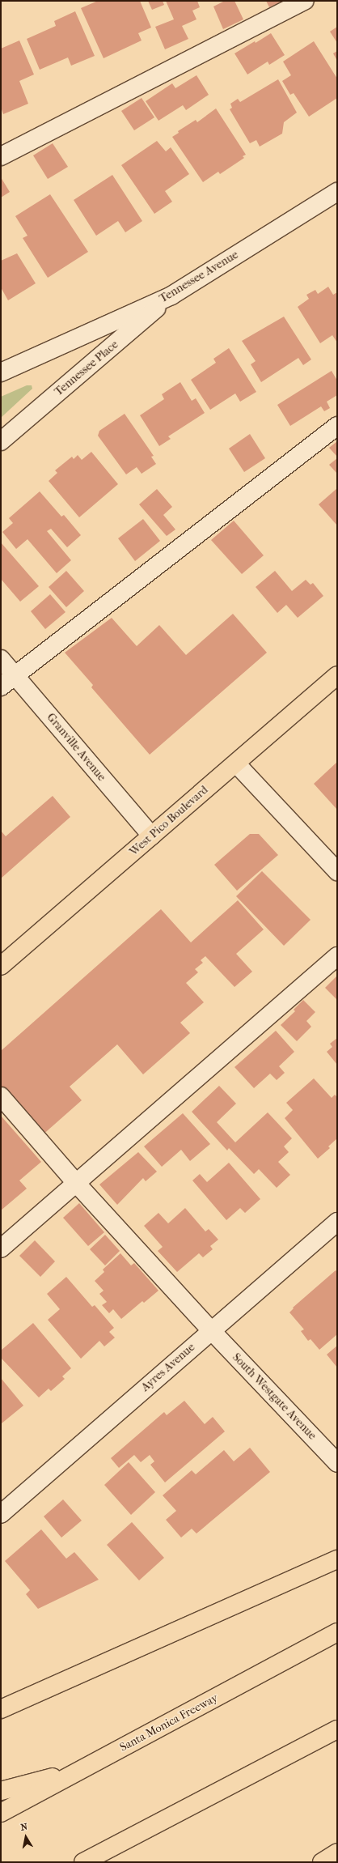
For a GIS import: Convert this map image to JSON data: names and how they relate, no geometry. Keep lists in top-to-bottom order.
{
  "streets": {
    "main road": ["West Pico Boulevard", "Santa Monica Freeway"],
    "street": [
      "Tennessee Avenue",
      "Tennessee Place",
      "Granville Avenue",
      "Ayres Avenue",
      "South Westgate Avenue"
    ]
  },
  "crossings": [
    ["Tennessee Avenue", "Tennessee Place"],
    ["Granville Avenue", "West Pico Boulevard"],
    ["Ayres Avenue", "South Westgate Avenue"]
  ],
  "north": "top"
}
